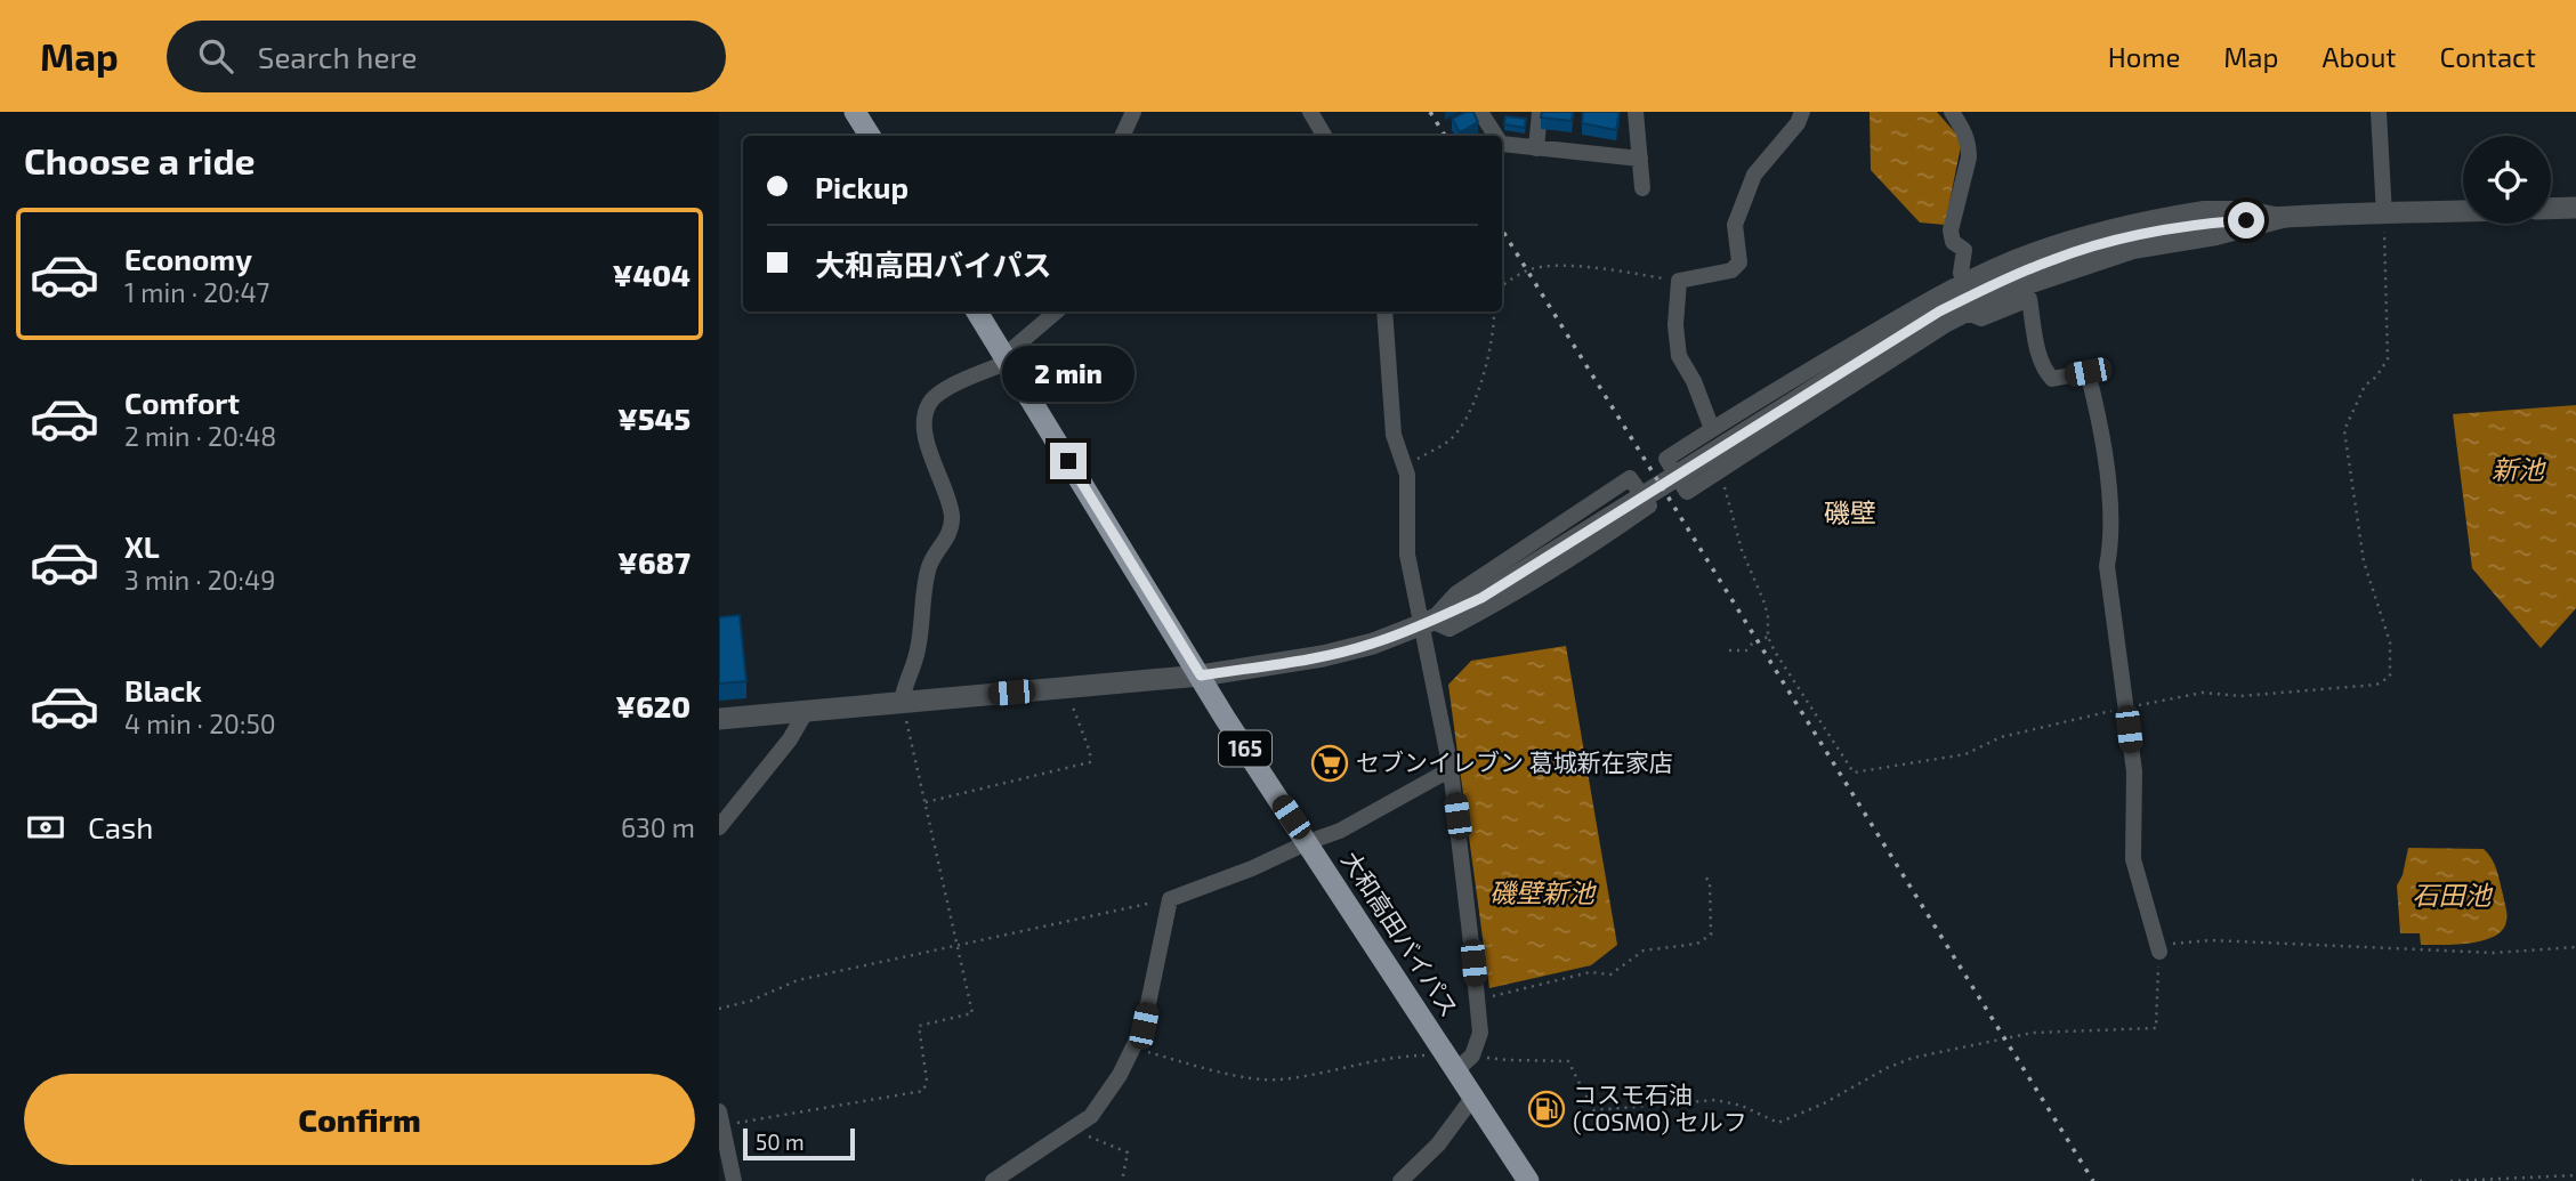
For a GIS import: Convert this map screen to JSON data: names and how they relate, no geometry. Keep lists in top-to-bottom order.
{
  "streets": {
    "highway": ["165", "大和高田バイパス"]
  },
  "districts": ["磯壁"],
  "water": ["新池", "磯壁新池", "石田池"],
  "places": {
    "supermarket": ["セブンイレブン 葛城新在家店"],
    "fuel station": ["コスモ石油 (COSMO) セルフ"]
  },
  "scale_bar": "50 m",
  "page": {
    "header": "Map",
    "search": "Search here",
    "nav": [
      "Home",
      "Map",
      "About",
      "Contact"
    ],
    "heading": "Choose a ride",
    "banner": ["Pickup", "大和高田バイパス"],
    "list": [
      {
        "name": "Economy",
        "note": "1 min · 20:47",
        "value": "¥404"
      },
      {
        "name": "Comfort",
        "note": "2 min · 20:48",
        "value": "¥545"
      },
      {
        "name": "XL",
        "note": "3 min · 20:49",
        "value": "¥687"
      },
      {
        "name": "Black",
        "note": "4 min · 20:50",
        "value": "¥620"
      }
    ],
    "bubble": "2 min",
    "pay": ["Cash", "630 m"],
    "buttons": "Confirm",
    "scale": "50 m"
  }
}
